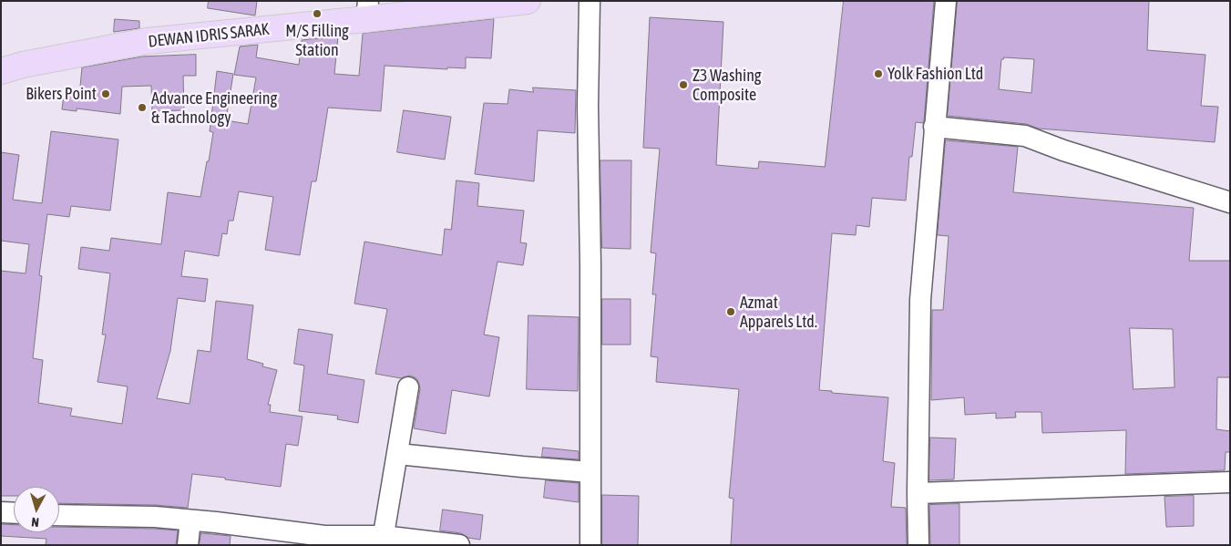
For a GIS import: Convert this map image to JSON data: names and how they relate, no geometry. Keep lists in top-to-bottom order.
{
  "streets": {
    "main road": ["DEWAN IDRIS SARAK"]
  },
  "places": [
    "M/S Filling Station",
    "Yolk Fashion Ltd",
    "Z3 Washing Composite",
    "Bikers Point",
    "Advance Engineering & Tachnology",
    "Azmat Apparels Ltd."
  ],
  "north": "bottom"
}
